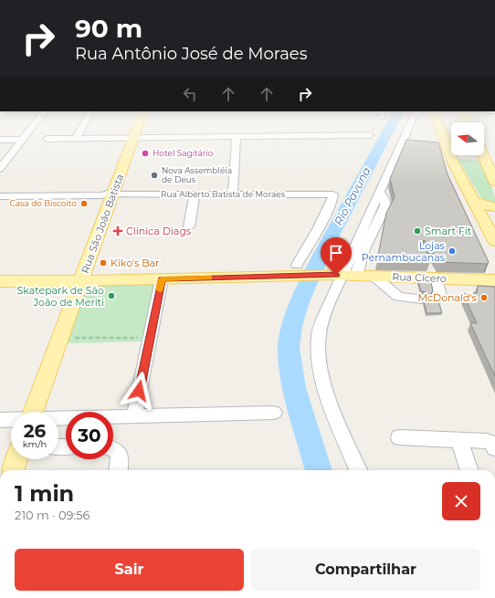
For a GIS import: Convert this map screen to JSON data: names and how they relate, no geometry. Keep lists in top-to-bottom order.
{
  "streets": {
    "main road": ["Rua São João Batista", "Rua Cícero"],
    "street": ["Rua Alberto Batista de Moraes"]
  },
  "crossings": [
    ["Rua Alberto Batista de Moraes", "Rua São João Batista"],
    ["Rua Alberto Batista de Moraes", "Rua Cícero"],
    ["Rua São João Batista", "Rua Cícero"]
  ],
  "water": ["Rio Pavuna"],
  "places": {
    "other": [
      "Hotel Sagitário",
      "Nova Assembléia de Deus",
      "Casa do Biscoito",
      "Smart Fit",
      "Lojas Pernambucanas",
      "Kiko's Bar",
      "Skatepark de São João de Meriti",
      "McDonald's"
    ],
    "health": ["Clínica Diags"]
  },
  "north": "left",
  "page": {
    "turn": ["90 m", "Rua Antônio José de Moraes"],
    "speed": "26 km/h",
    "limit": "30",
    "heading": ["1 min", "210 m · 09:56"],
    "buttons": ["Sair", "Compartilhar"]
  }
}
